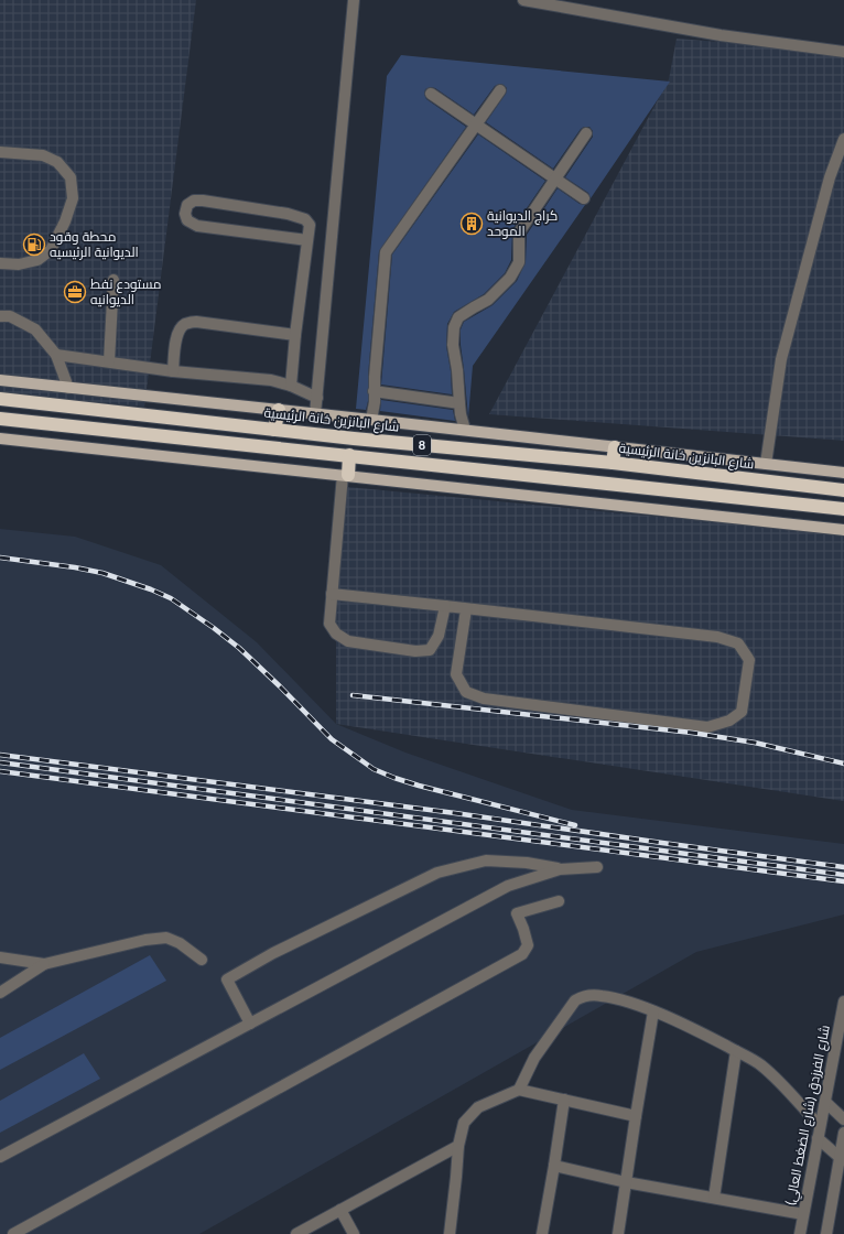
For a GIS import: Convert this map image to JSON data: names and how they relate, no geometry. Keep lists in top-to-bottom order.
{
  "streets": {
    "highway": ["شارع البانزين خانة الرئيسية", "8"],
    "street": ["شارع الفرزدق (شارع الضغط العالي)"]
  },
  "places": {
    "building": ["كراج الديوانية الموحد"],
    "fuel station": ["محطة وقود الديوانية الرئيسيه"],
    "office": ["مستودع نفط الديوانيه"]
  }
}
